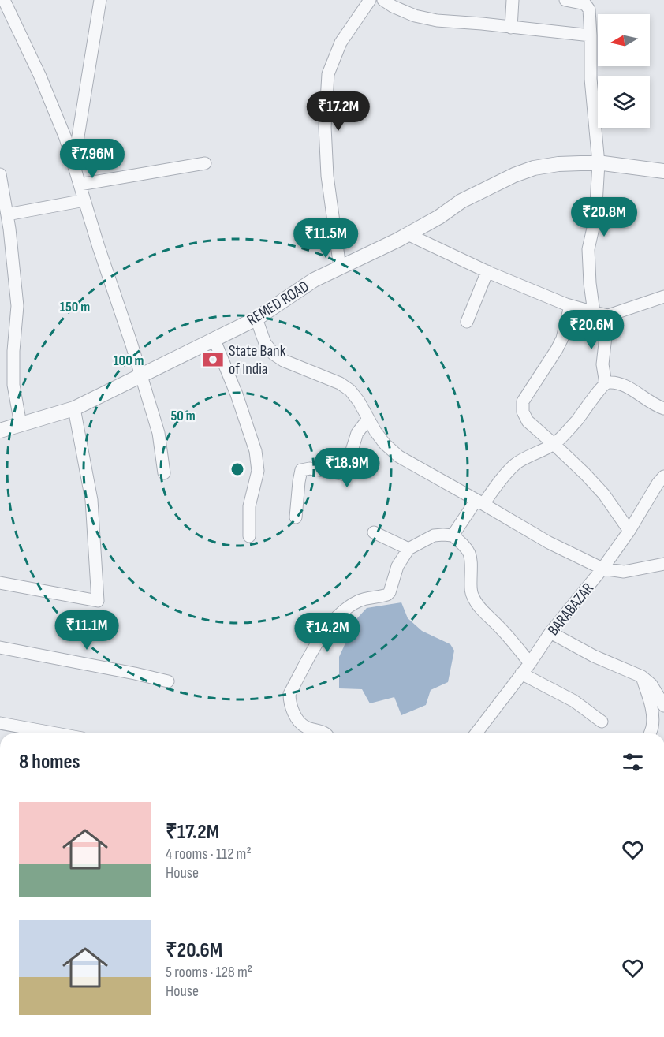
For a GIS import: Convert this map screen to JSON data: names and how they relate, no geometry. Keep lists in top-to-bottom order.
{
  "streets": {
    "street": ["REMED ROAD", "BARABAZAR"]
  },
  "places": {
    "bank": ["State Bank of India"]
  },
  "north": "left",
  "page": {
    "price": [
      "₹17.2M",
      "₹7.96M",
      "₹20.8M",
      "₹11.5M",
      "₹20.6M",
      "₹18.9M",
      "₹11.1M",
      "₹14.2M"
    ],
    "heading": "8 homes",
    "list": [
      {
        "name": "₹17.2M",
        "note": "4 rooms · 112 m² · House"
      },
      {
        "name": "₹20.6M",
        "note": "5 rooms · 128 m² · House"
      }
    ]
  },
  "rings": ["150 m", "100 m", "50 m"]
}
